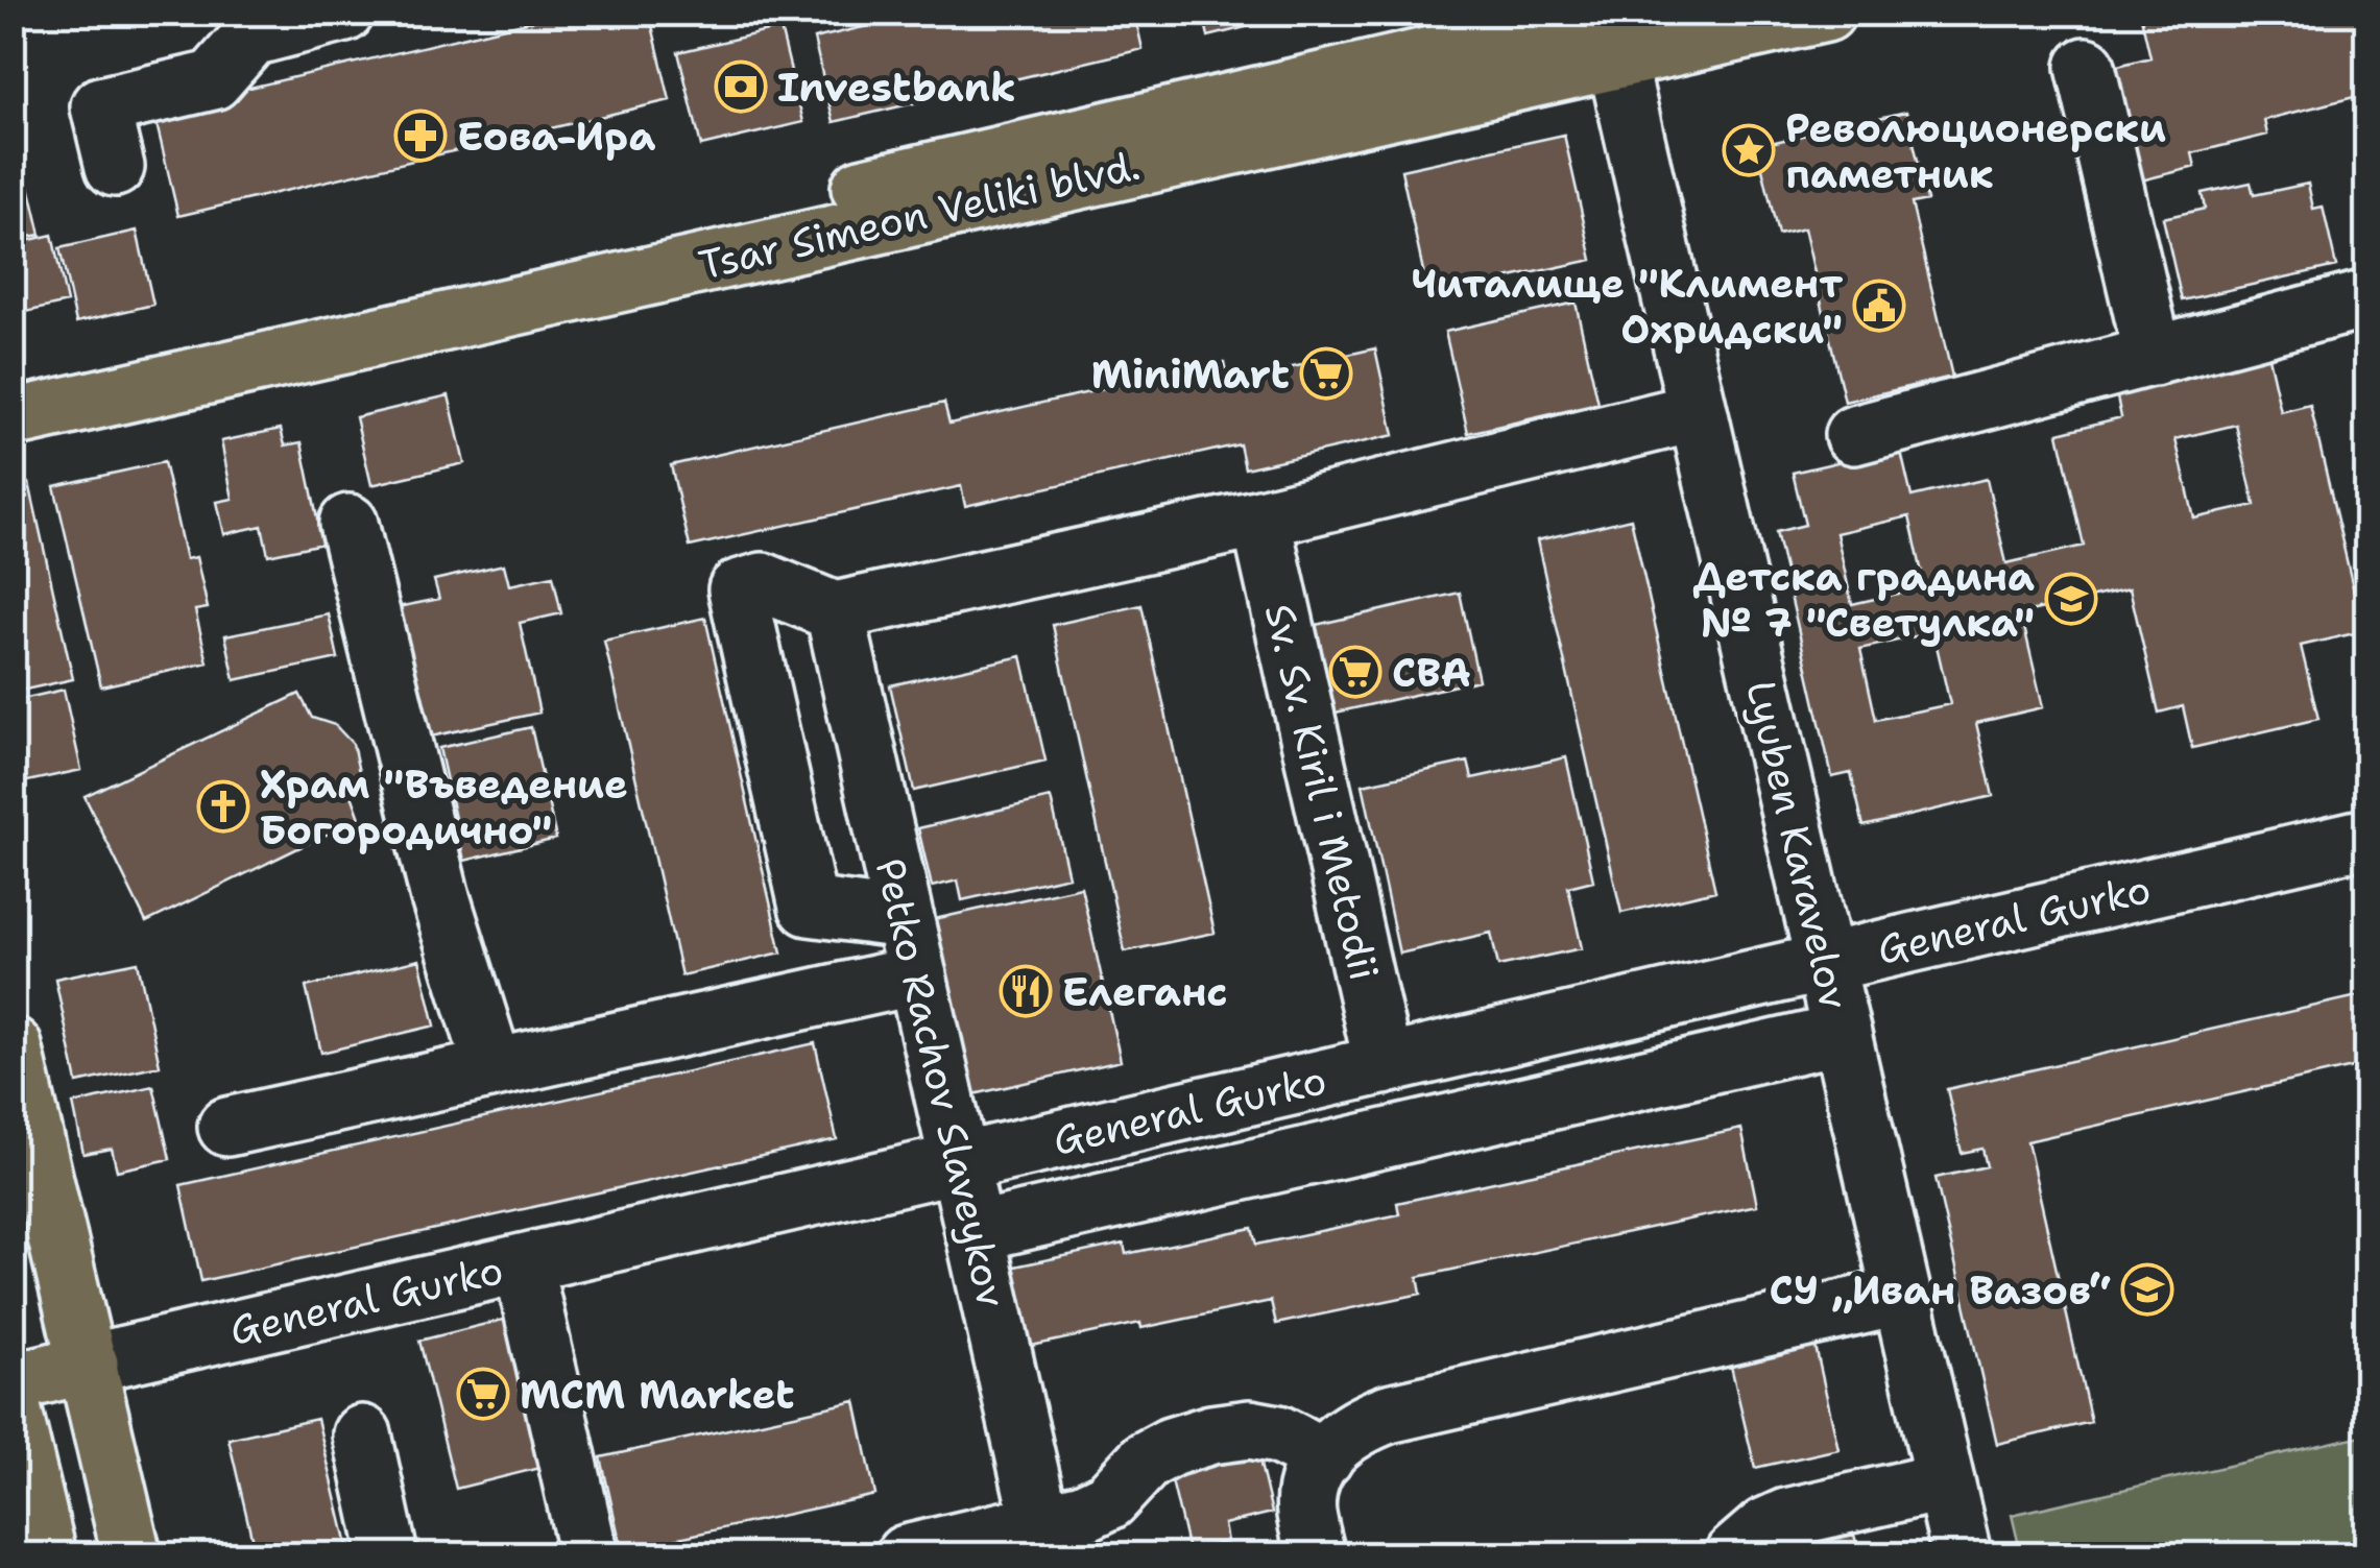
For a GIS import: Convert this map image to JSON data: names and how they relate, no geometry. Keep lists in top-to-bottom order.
{
  "streets": {
    "main road": ["Tsar Simeon Veliki blvd.", "General Gurko"],
    "street": ["Sv. Sv. Kiril i Metodii", "Lyuben Karavelov", "Petko Rachov Slaveykov"]
  },
  "crossings": [
    ["Tsar Simeon Veliki blvd.", "Lyuben Karavelov"],
    ["Sv. Sv. Kiril i Metodii", "General Gurko"],
    ["Lyuben Karavelov", "General Gurko"],
    ["General Gurko", "Petko Rachov Slaveykov"]
  ],
  "places": {
    "bank": ["Investbank"],
    "pharmacy": ["Еова-Ира"],
    "place": ["Революционерски паметник"],
    "public building": ["Читалище \"Климент Охридски\""],
    "supermarket": ["MiniMart", "CBA", "MCM Market"],
    "school or university": ["Детска градина № 7 \"Светулка\"", "СУ „Иван Вазов“"],
    "church": ["Храм \"Въведение Богородично\""],
    "restaurant": ["Елеганс"]
  }
}
